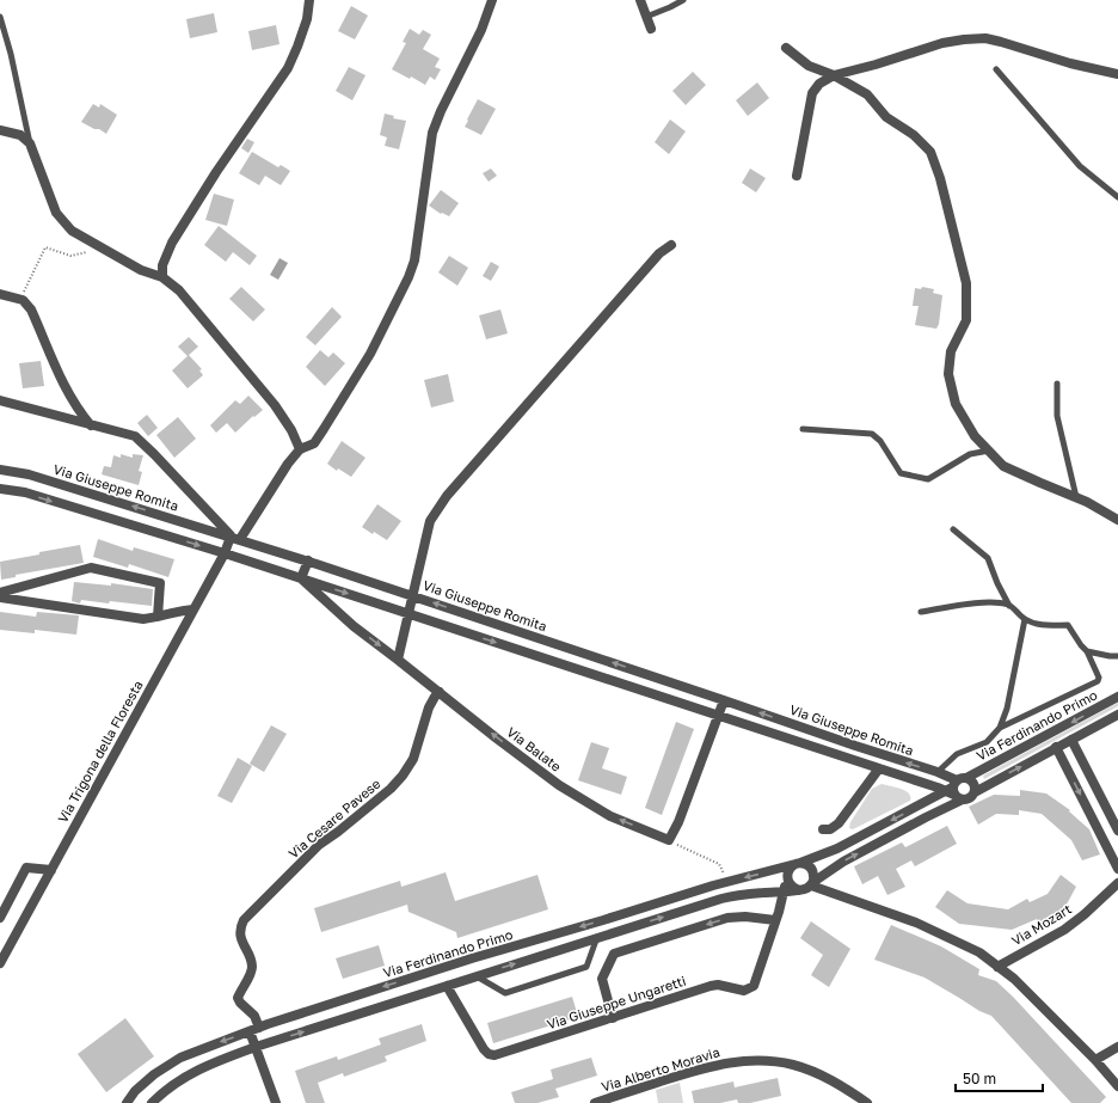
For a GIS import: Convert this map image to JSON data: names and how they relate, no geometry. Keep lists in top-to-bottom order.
{
  "streets": {
    "street": [
      "Via Giuseppe Romita",
      "Via Ferdinando Primo",
      "Via Balate",
      "Via Trigona della Floresta",
      "Via Cesare Pavese",
      "Via Mozart",
      "Via Giuseppe Ungaretti",
      "Via Alberto Moravia"
    ]
  },
  "crossings": [
    ["Via Giuseppe Romita", "Via Ferdinando Primo"],
    ["Via Giuseppe Romita", "Via Balate"],
    ["Via Giuseppe Romita", "Via Trigona della Floresta"],
    ["Via Ferdinando Primo", "Via Cesare Pavese"],
    ["Via Balate", "Via Cesare Pavese"]
  ],
  "scale_bar": "50 m"
}
